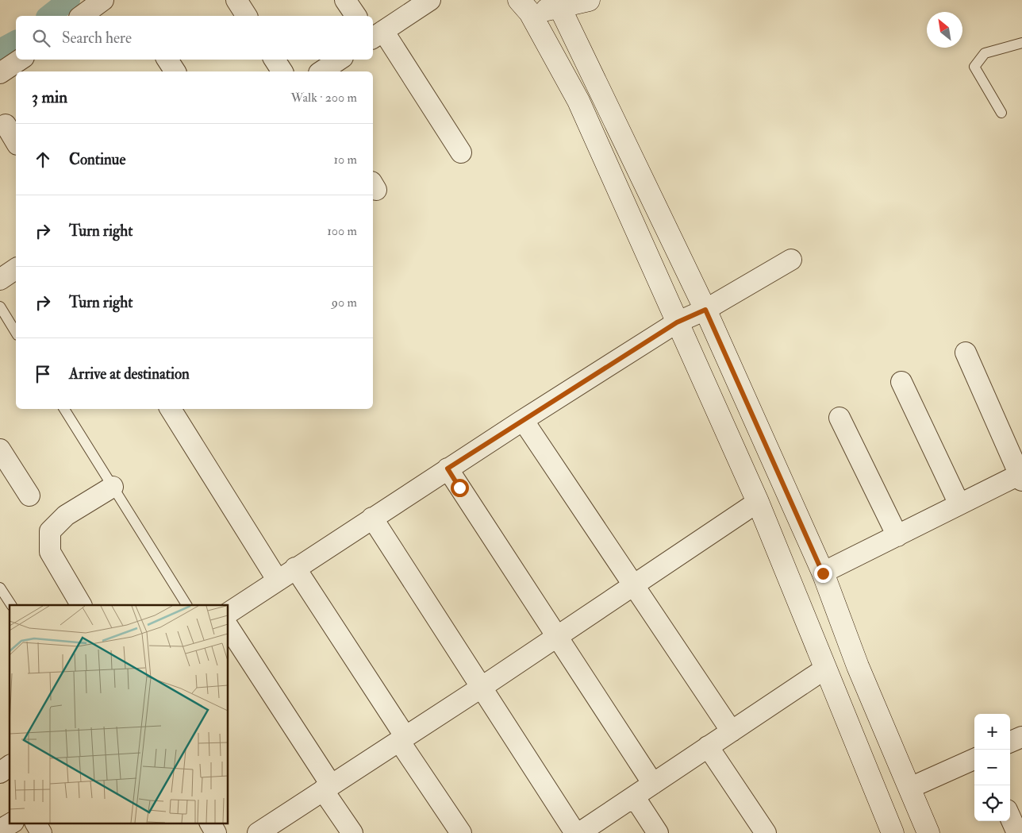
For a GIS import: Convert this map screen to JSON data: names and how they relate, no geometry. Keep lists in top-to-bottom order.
{
  "north": "top left",
  "page": {
    "search": "Search here",
    "heading": ["3 min", "Walk · 200 m"],
    "list": [
      ["Continue", "10 m"],
      ["Turn right", "100 m"],
      ["Turn right", "90 m"],
      "Arrive at destination"
    ],
    "map_buttons": ["+", "−"]
  }
}
